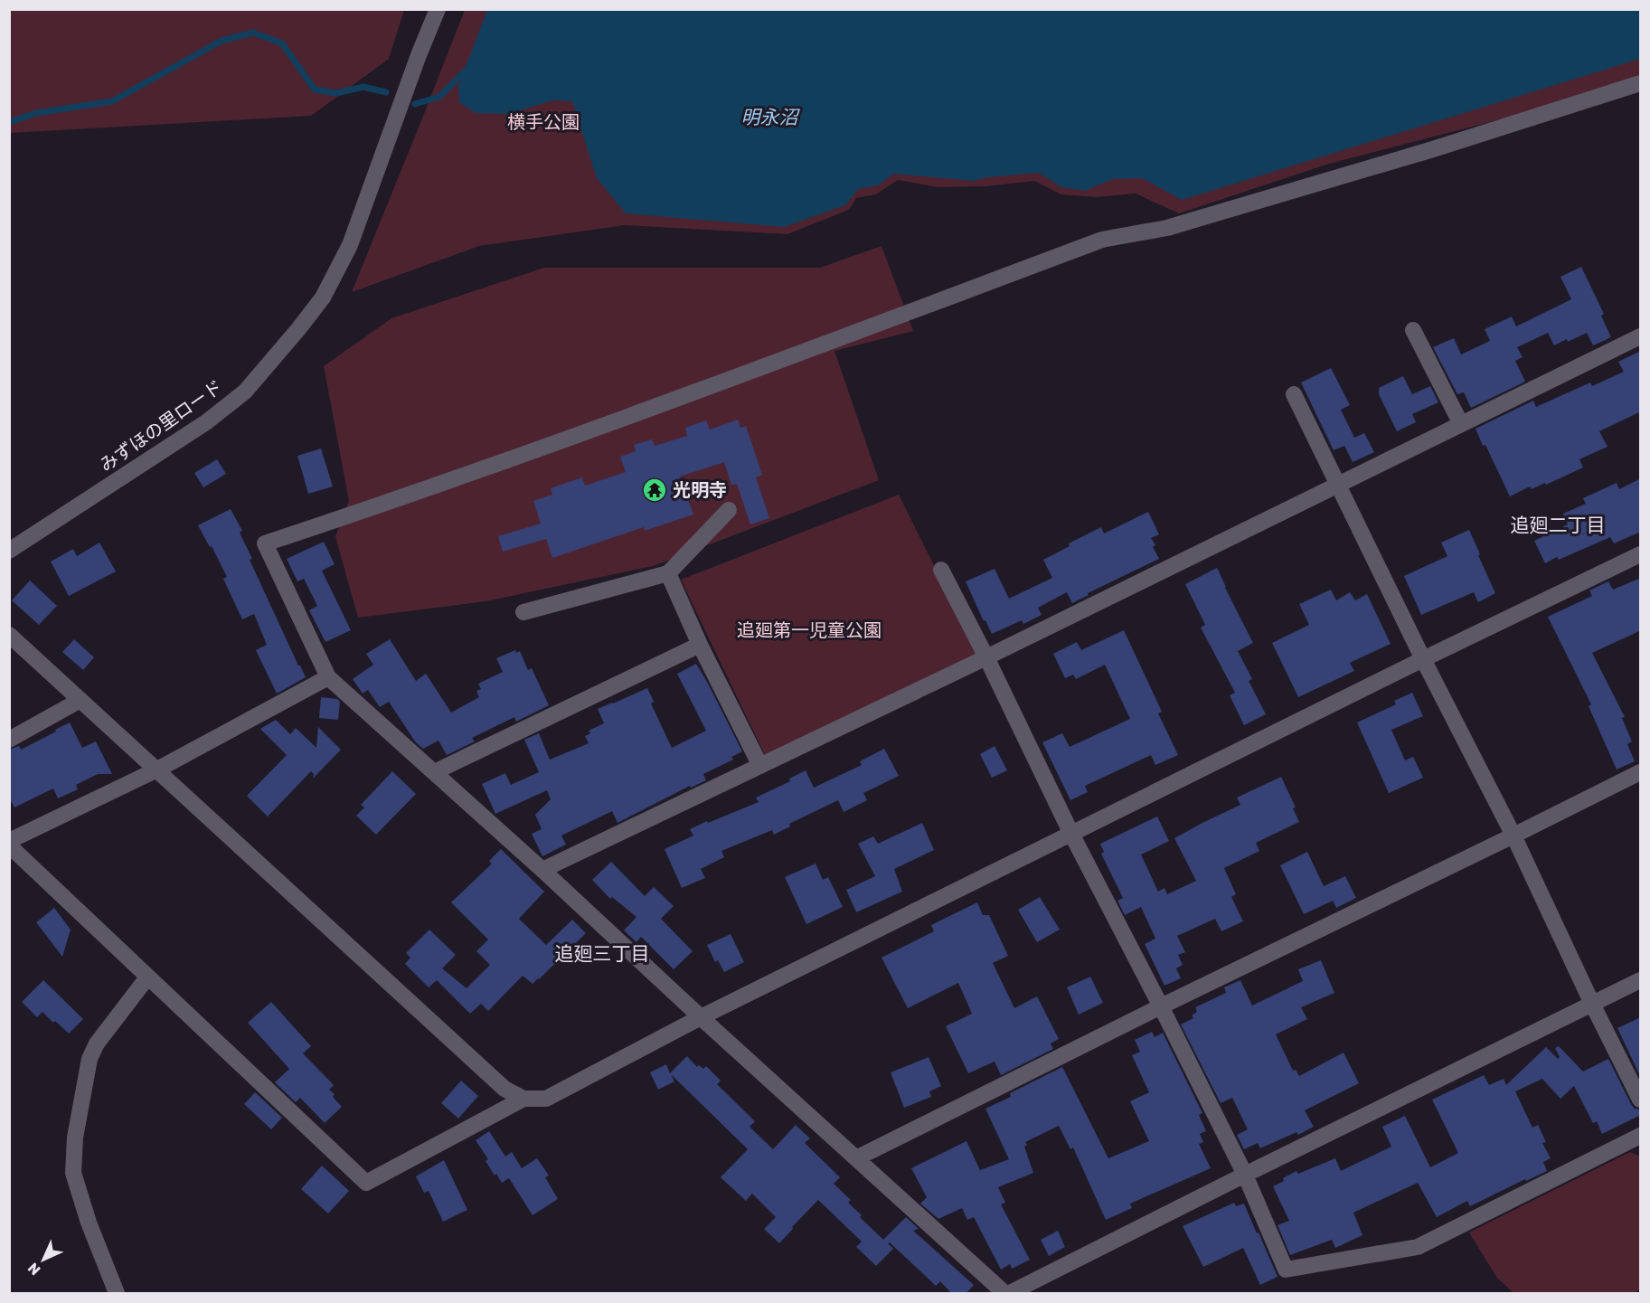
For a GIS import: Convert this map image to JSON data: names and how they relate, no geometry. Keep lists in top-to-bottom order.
{
  "streets": {
    "street": ["みずほの里ロード"]
  },
  "districts": ["追廻二丁目", "追廻三丁目"],
  "water": ["明永沼"],
  "parks": ["横手公園", "追廻第一児童公園"],
  "places": {
    "temple": ["光明寺"]
  },
  "north": "bottom left"
}
